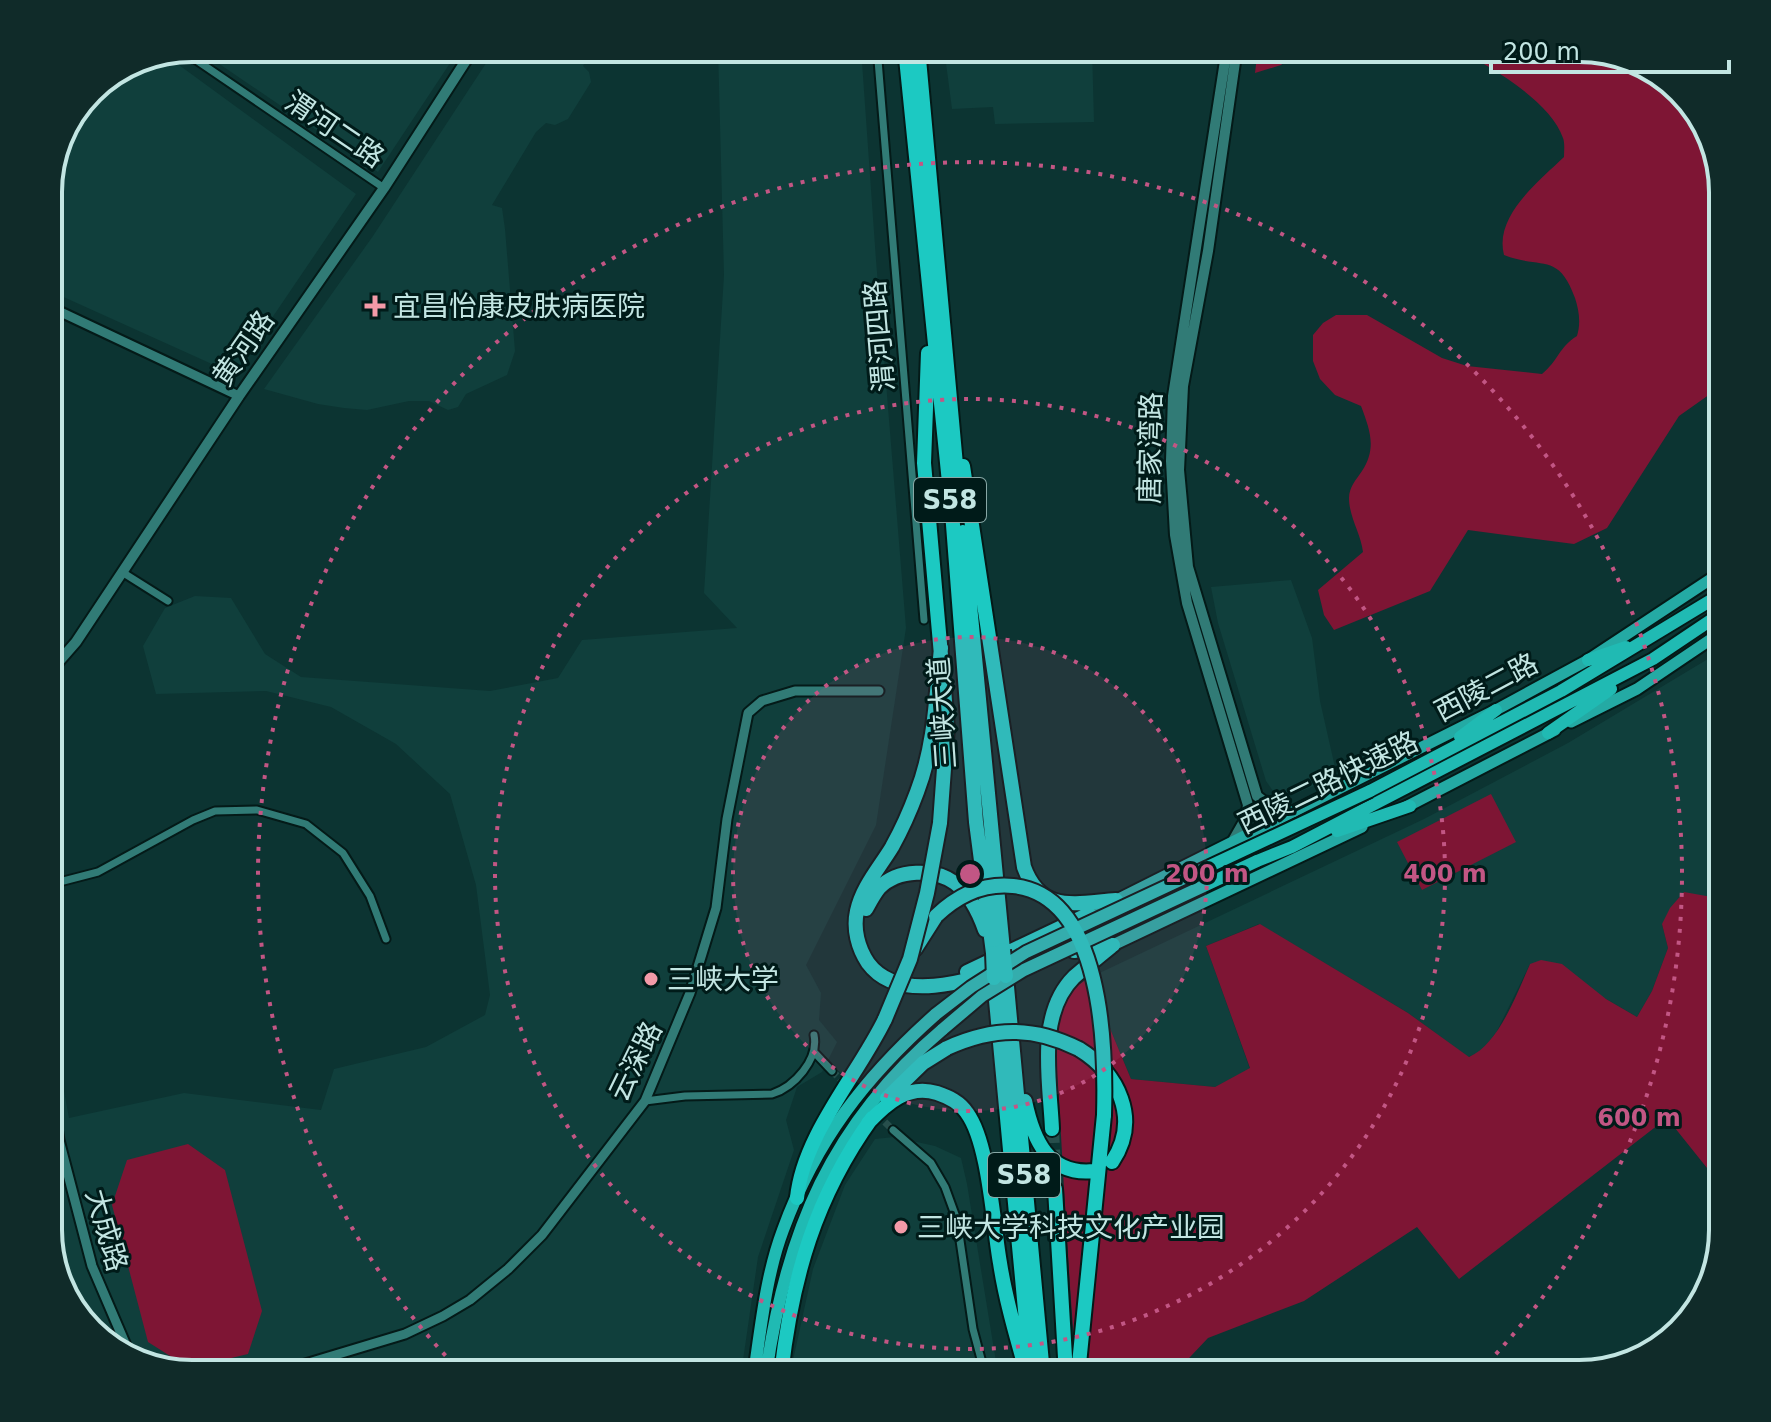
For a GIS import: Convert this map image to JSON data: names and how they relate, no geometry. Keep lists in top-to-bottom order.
{
  "streets": {
    "highway": ["S58", "三峡大道", "西陵二路快速路"],
    "main road": ["黄河路", "唐家湾路", "西陵二路"],
    "street": [
      "渭河二路",
      "渭河四路",
      "云深路",
      "大成路"
    ]
  },
  "crossings": [
    ["渭河二路", "黄河路"],
    ["唐家湾路", "西陵二路"]
  ],
  "places": {
    "health": ["宜昌怡康皮肤病医院"],
    "other": ["三峡大学", "三峡大学科技文化产业园"]
  },
  "scale_bar": "200 m",
  "rings": ["200 m", "400 m", "600 m"]
}
